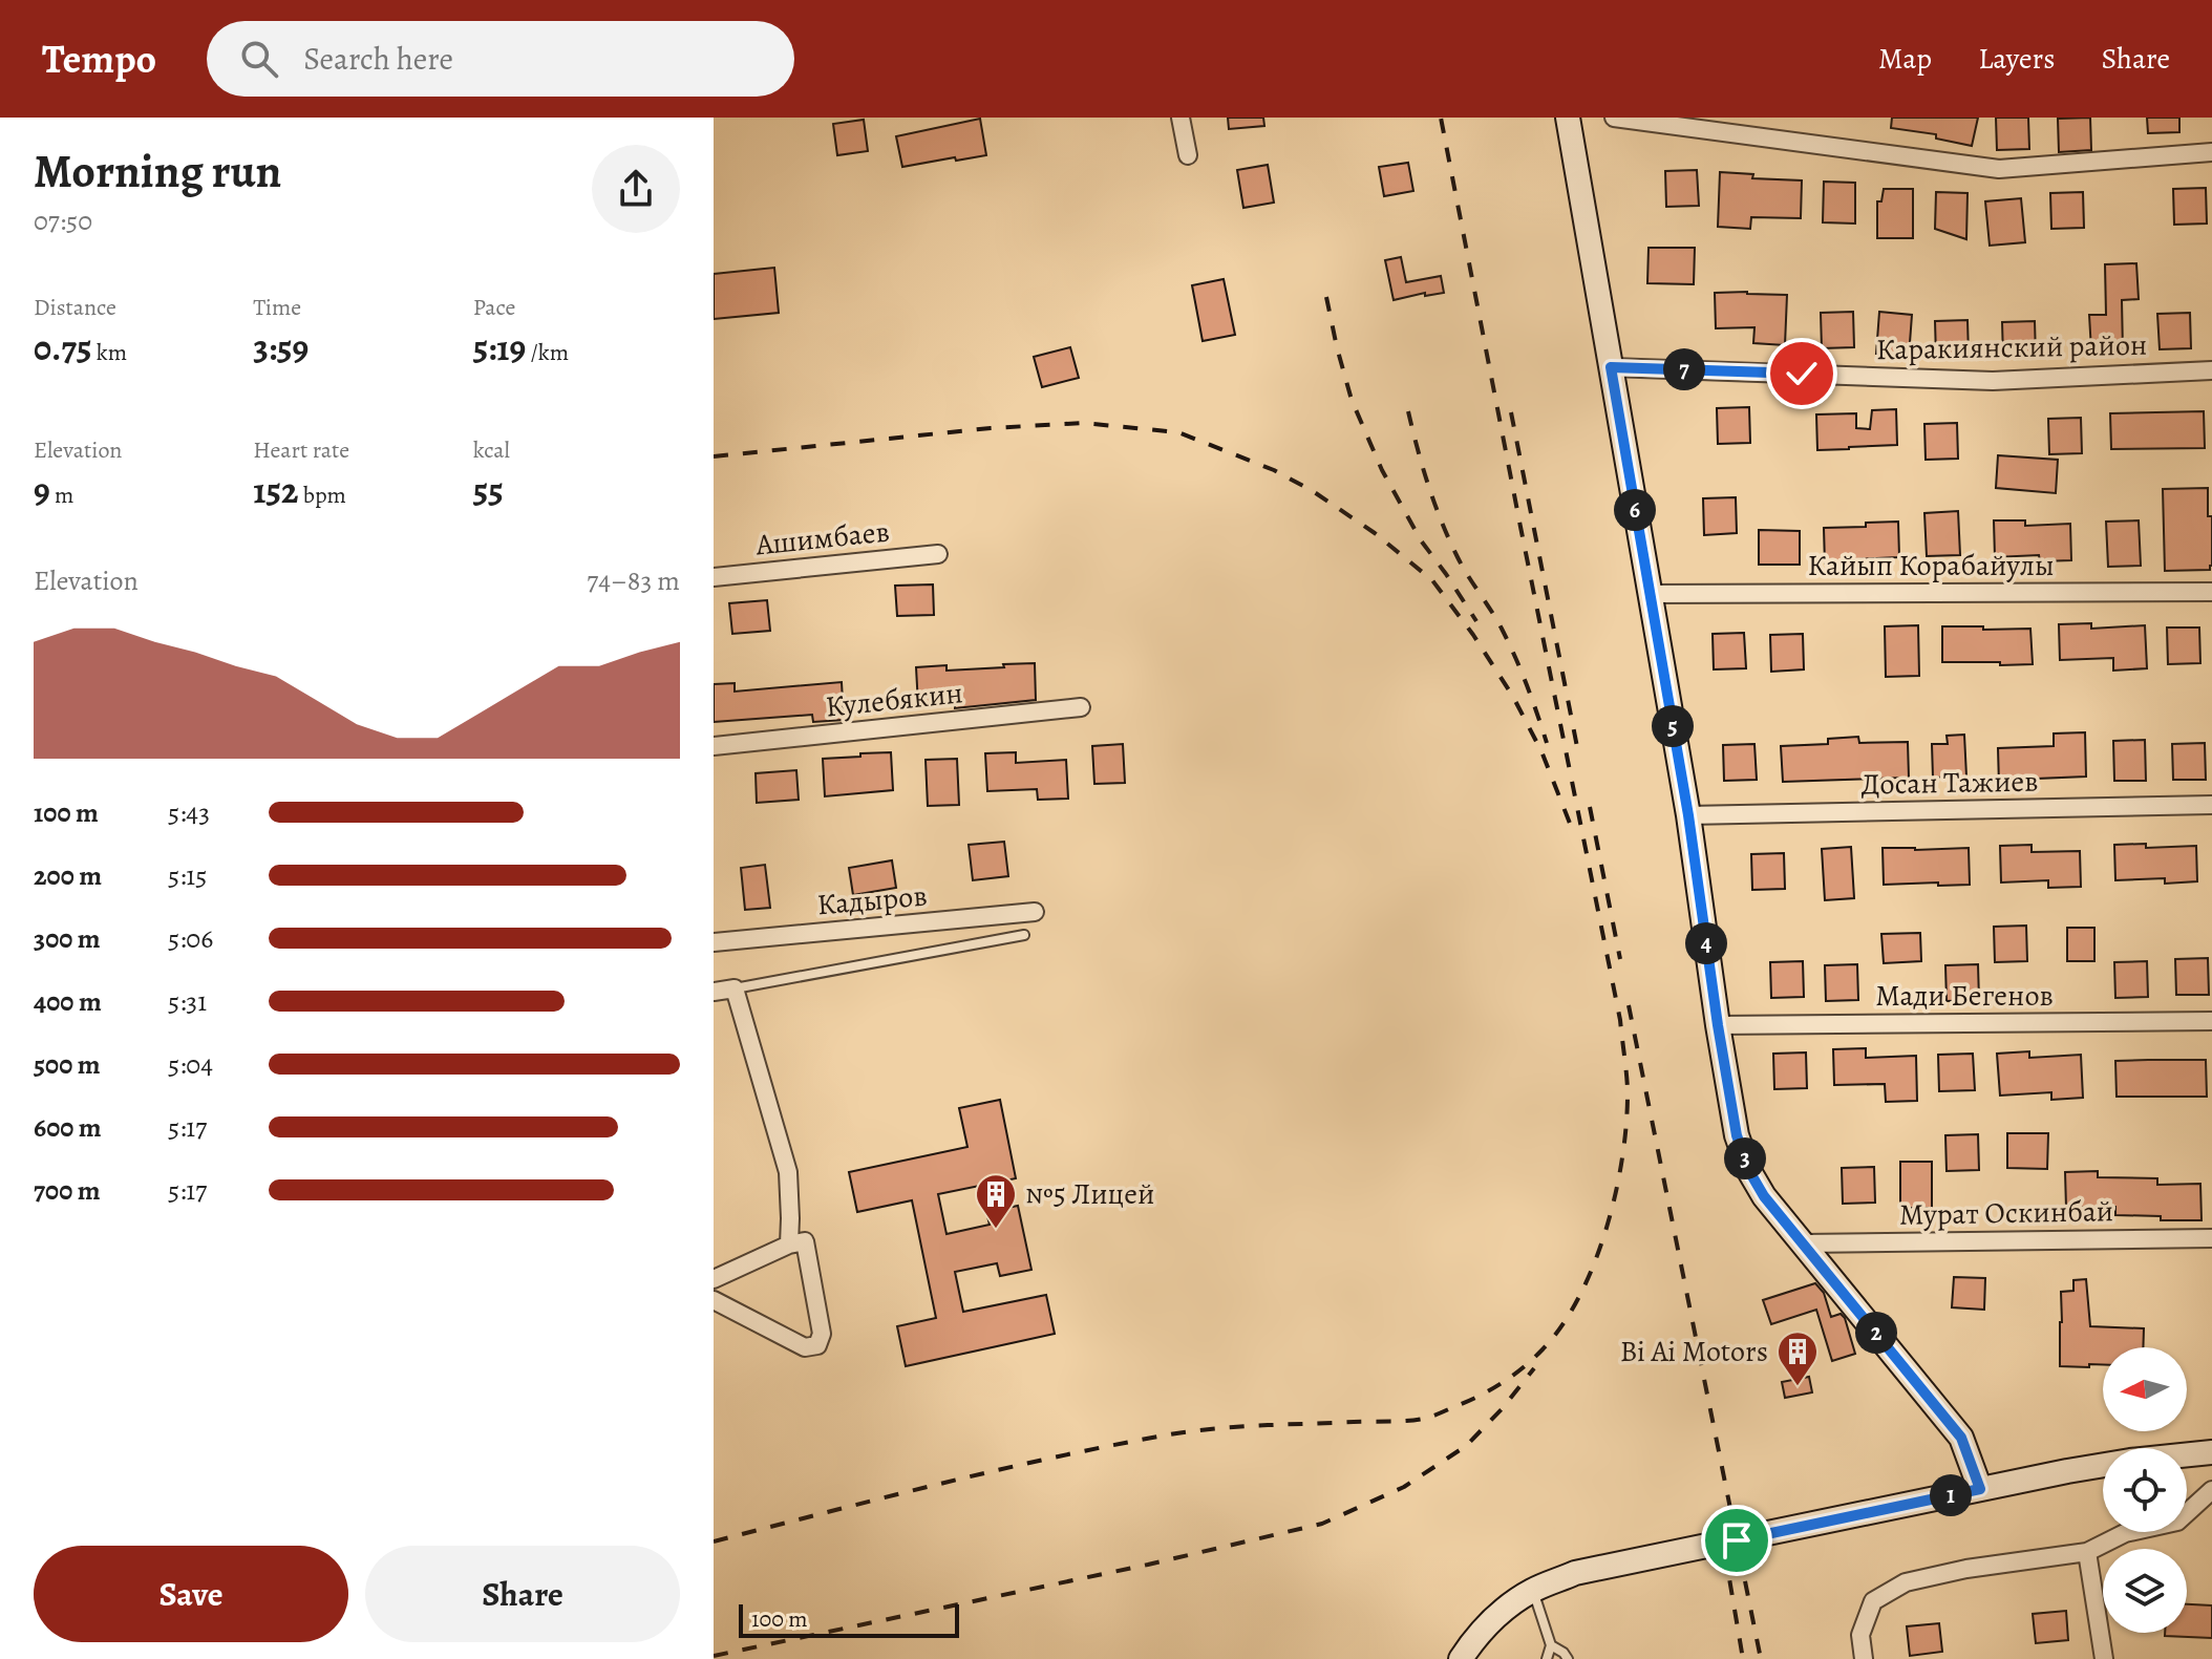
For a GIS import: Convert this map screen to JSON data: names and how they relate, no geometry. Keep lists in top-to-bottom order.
{
  "streets": {
    "street": [
      "Каракиянский район",
      "Ашимбаев",
      "Кайып Корабайулы",
      "Кулебякин",
      "Досан Тажиев",
      "Кадыров",
      "Мади Бегенов",
      "Мурат Оскинбай"
    ]
  },
  "places": {
    "building": ["№5 Лицей", "Bi Ai Motors"]
  },
  "scale_bar": "100 m",
  "north": "left",
  "page": {
    "header": "Tempo",
    "search": "Search here",
    "nav": ["Map", "Layers", "Share"],
    "heading": ["Morning run", "07:50"],
    "stats": [
      ["Distance", "0.75 km"],
      ["Time", "3:59"],
      ["Pace", "5:19 /km"],
      ["Elevation", "9 m"],
      ["Heart rate", "152 bpm"],
      ["kcal", "55"]
    ],
    "pins": [
      "7",
      "6",
      "5",
      "4",
      "3",
      "2",
      "1"
    ],
    "chart": ["Elevation", "74–83 m"],
    "list": [
      {
        "name": "100 m",
        "note": "5:43"
      },
      {
        "name": "200 m",
        "note": "5:15"
      },
      {
        "name": "300 m",
        "note": "5:06"
      },
      {
        "name": "400 m",
        "note": "5:31"
      },
      {
        "name": "500 m",
        "note": "5:04"
      },
      {
        "name": "600 m",
        "note": "5:17"
      },
      {
        "name": "700 m",
        "note": "5:17"
      }
    ],
    "buttons": ["Save", "Share"],
    "scale": "100 m"
  }
}
